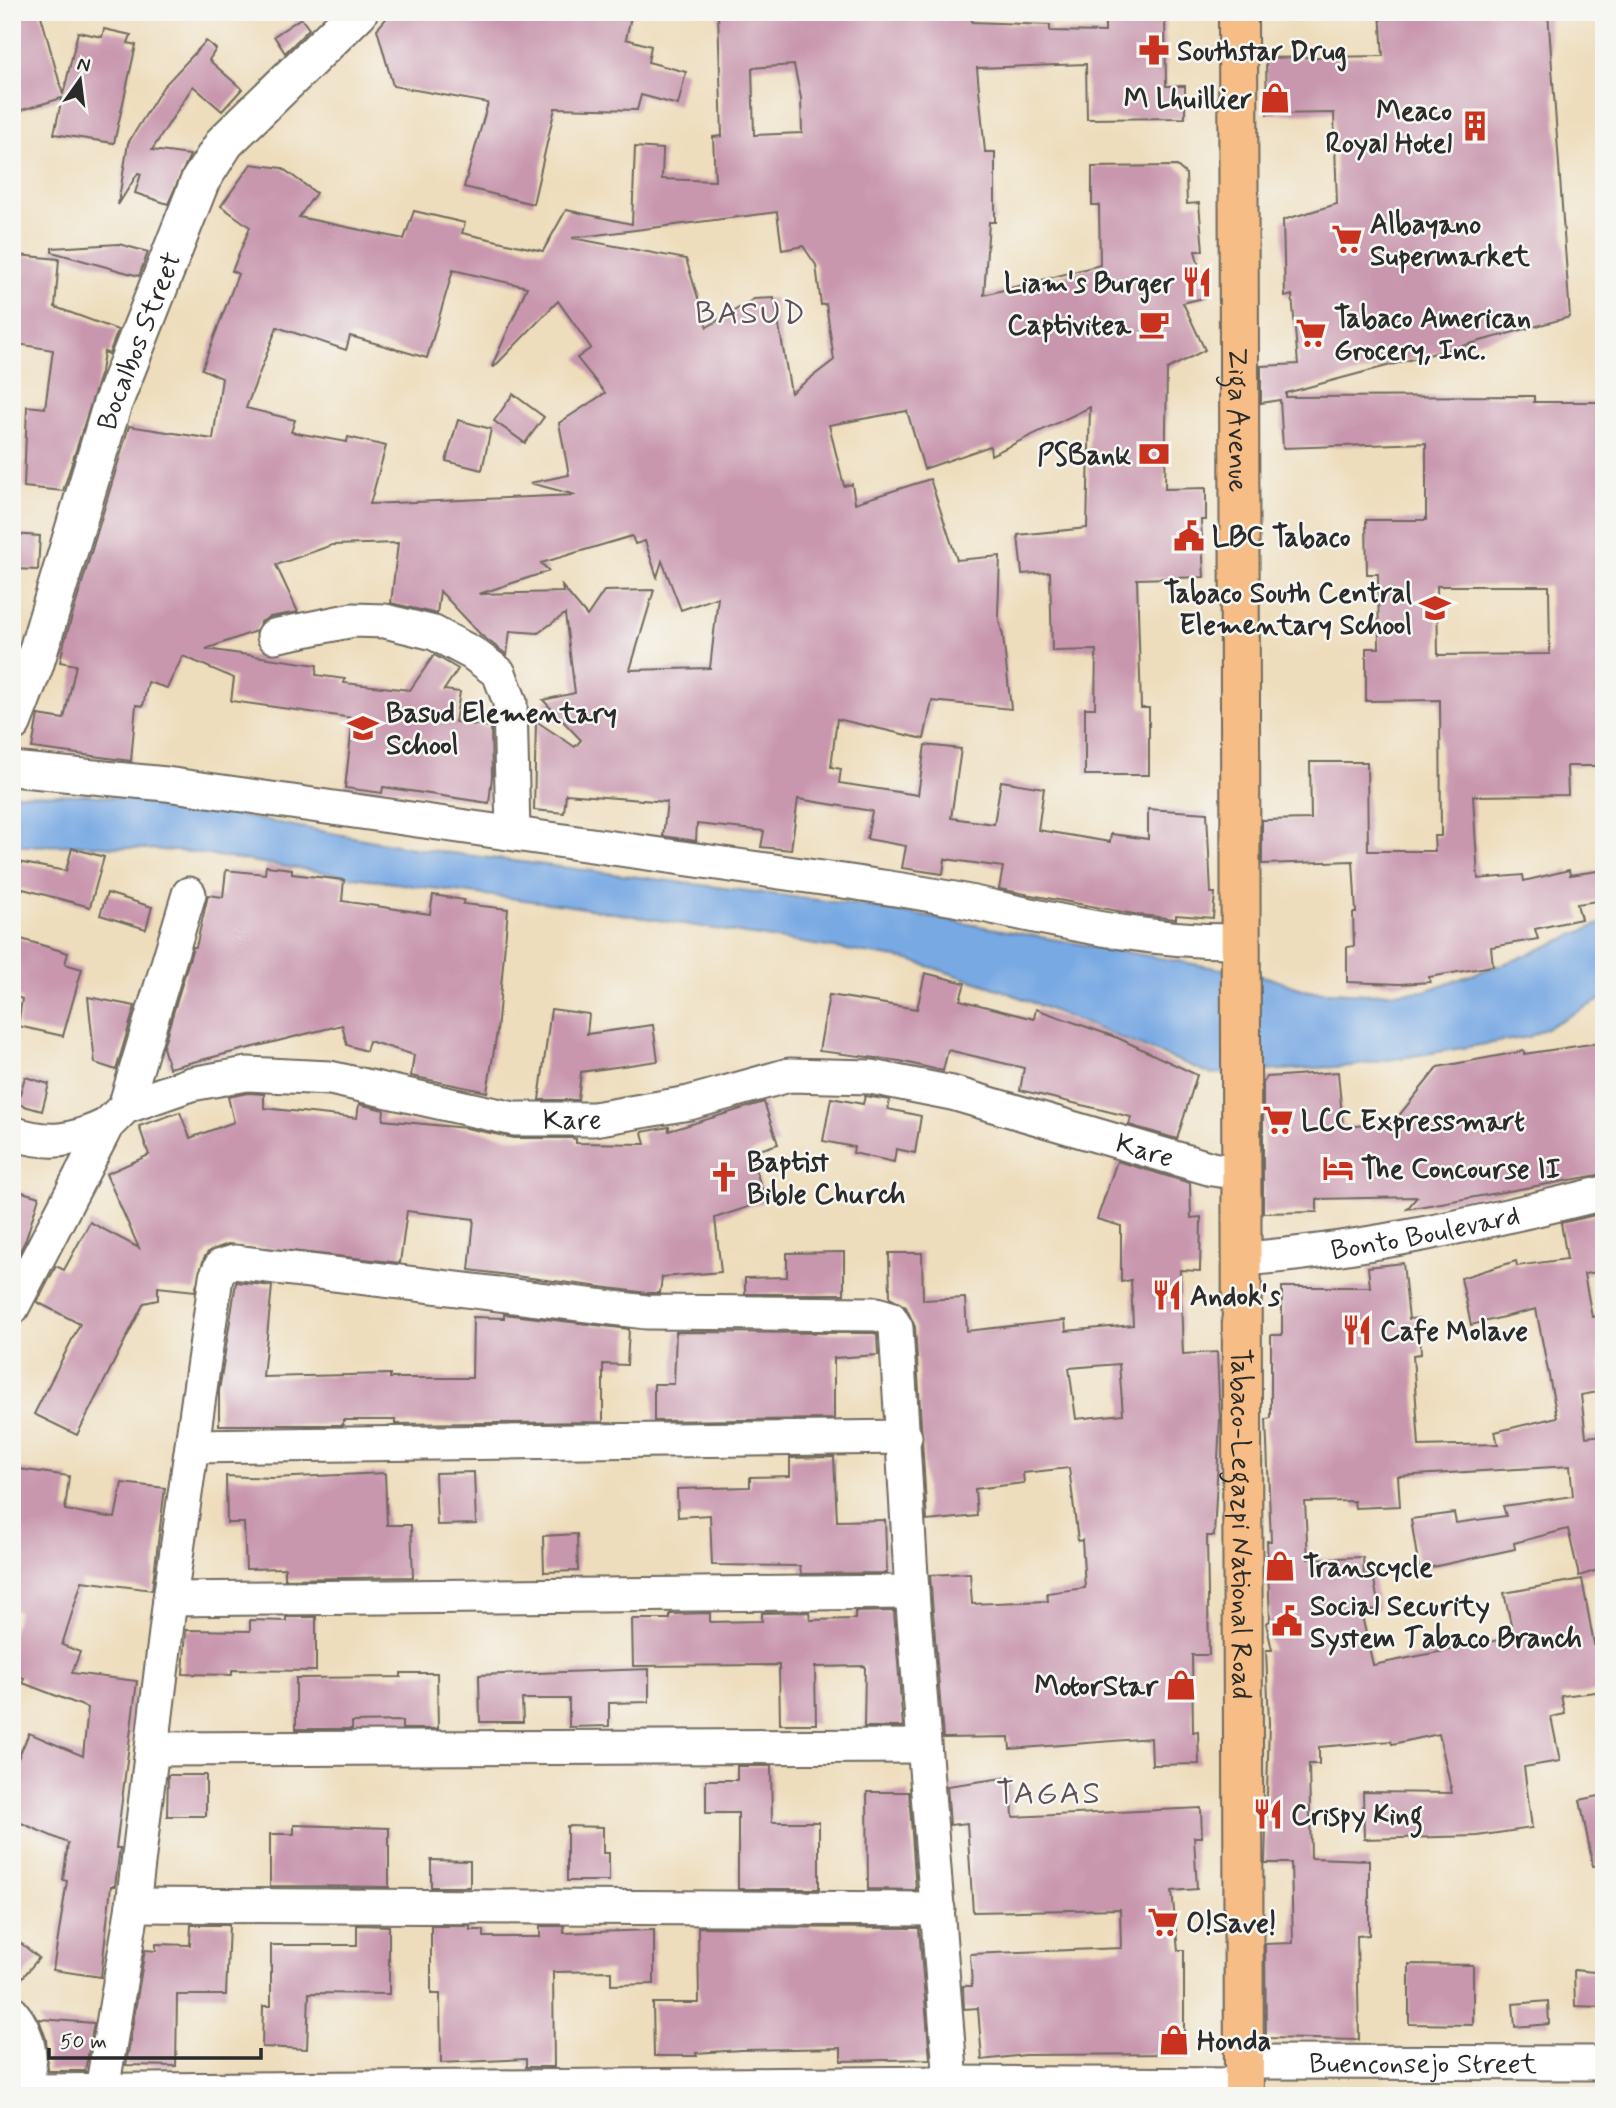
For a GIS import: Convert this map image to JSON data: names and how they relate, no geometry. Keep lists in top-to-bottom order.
{
  "streets": {
    "main road": ["Ziga Avenue", "Tabaco-Legazpi National Road"],
    "street": [
      "Bocalbos Street",
      "Kare",
      "Bonto Boulevard",
      "Buenconsejo Street"
    ]
  },
  "crossings": [
    ["Ziga Avenue", "Tabaco-Legazpi National Road"],
    ["Kare", "Tabaco-Legazpi National Road"],
    ["Bonto Boulevard", "Tabaco-Legazpi National Road"],
    ["Tabaco-Legazpi National Road", "Buenconsejo Street"]
  ],
  "districts": ["BASUD", "TAGAS"],
  "places": {
    "pharmacy": ["Southstar Drug"],
    "shop": [
      "M Lhuillier",
      "Transcycle",
      "MotorStar",
      "Honda"
    ],
    "building": ["Meaco Royal Hotel"],
    "supermarket": [
      "Albayano Supermarket",
      "Tabaco American Grocery, Inc.",
      "LCC Expressmart",
      "O!Save!"
    ],
    "restaurant": [
      "Liam's Burger",
      "Andok's",
      "Cafe Molave",
      "Crispy King"
    ],
    "cafe": ["Captivitea"],
    "bank": ["PSBank"],
    "public building": ["LBC Tabaco", "Social Security System Tabaco Branch"],
    "school or university": ["Tabaco South Central Elementary School", "Basud Elementary School"],
    "hotel": ["The Concourse II"],
    "church": ["Baptist Bible Church"]
  },
  "scale_bar": "50 m",
  "north": "top"
}
